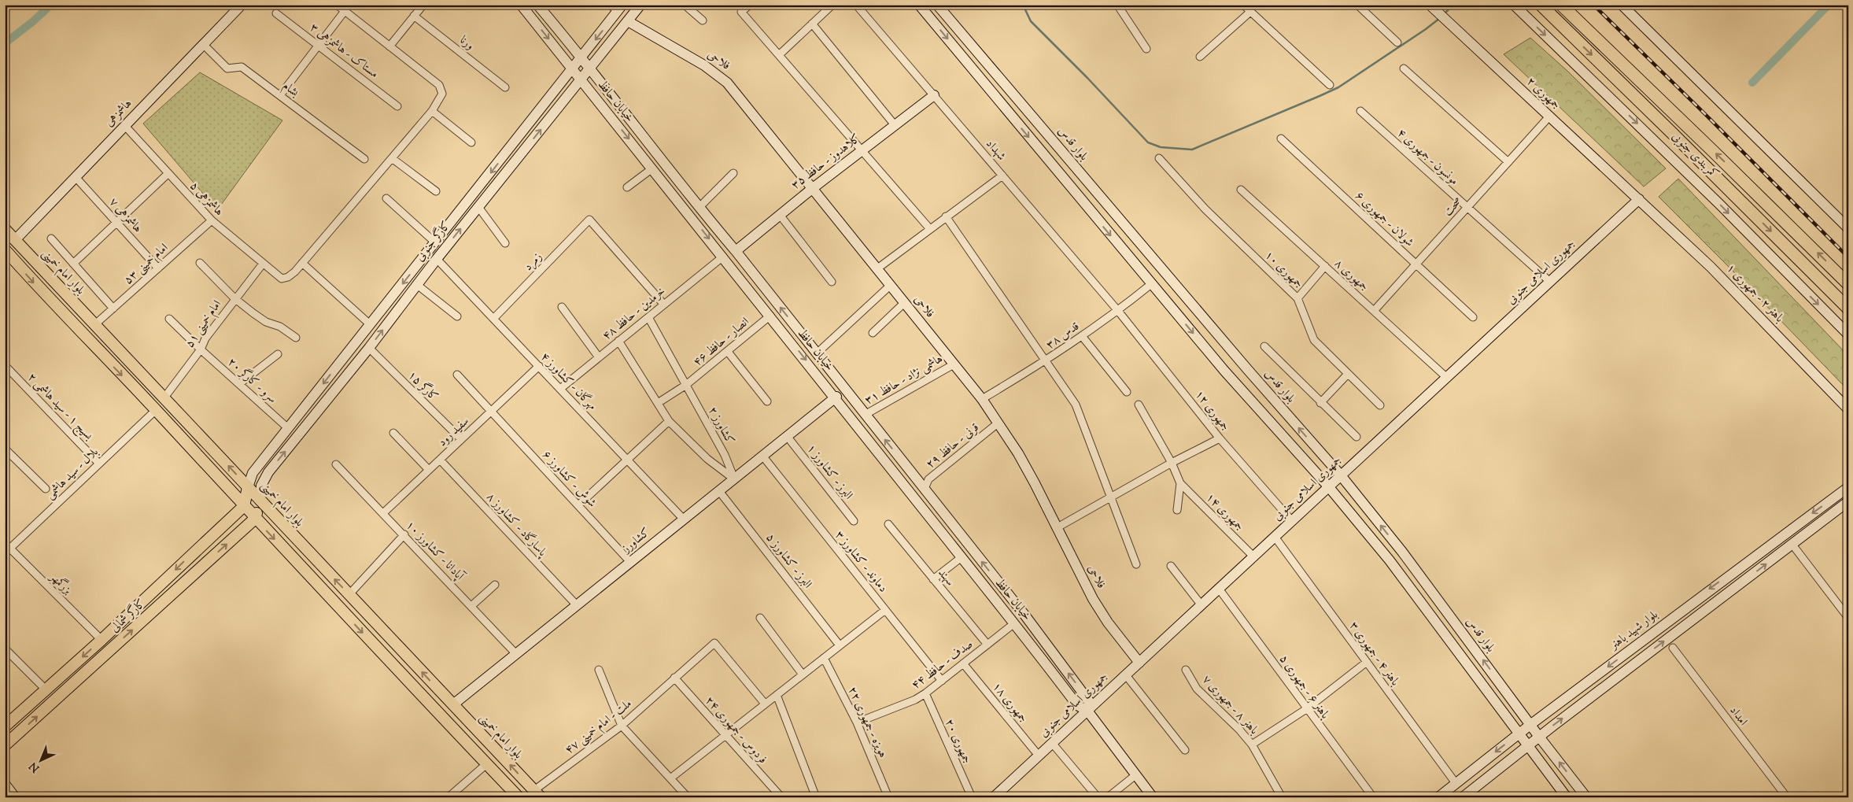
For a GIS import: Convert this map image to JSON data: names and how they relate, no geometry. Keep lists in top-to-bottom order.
{
  "streets": {
    "highway": ["کمربندی جنوبی"],
    "main road": [
      "فلاحی",
      "جمهوری ۲",
      "خیابان حافظ",
      "هاشمزهی",
      "بلوار قدس",
      "کلاهدوز - حافظ ۳۵",
      "کارگر جنوبی",
      "بلوار امام خمینی",
      "جمهوری اسلامی جنوبی",
      "باهنر ۲ - جمهوری ۱",
      "کشاورز",
      "کارگر شمالی",
      "بلوار شهید باهنر"
    ],
    "street": [
      "ورنا",
      "مستاک - هاشمزهی ۳",
      "بشام",
      "شهداد",
      "مونسون - جمهوری ۴",
      "هاشمزهی ۵",
      "صحت",
      "هاشمزهی ۷",
      "شولان - جمهوری ۶",
      "زمرد",
      "امام خمینی ۵۳",
      "جمهوری ۱۰",
      "جمهوری ۸",
      "خرمدین - حافظ ۴۸",
      "امام خمینی ۵۱",
      "قدس ۳۸",
      "انصار - حافظ ۴۶",
      "هاشمی نژاد - حافظ ۳۱",
      "سرو - کارگر ۲۰",
      "مهرگان - کشاورز ۴",
      "کارگر ۱۵",
      "بسیج ۱ - سید هاشمی ۲",
      "جمهوری ۱۲",
      "کشاورز ۲",
      "سفید رود",
      "قرنی - حافظ ۲۹",
      "البرز - کشاورز ۱",
      "بلال - سید هاشمی",
      "شوش - کشاورز ۶",
      "جمهوری ۱۴",
      "پاسارگاد - کشاورز ۸",
      "آپادانا - کشاورز ۱۰",
      "البرز - کشاورز ۵",
      "دماوند - کشاورز ۳",
      "سهند",
      "بزرگمهر",
      "باهنر ۴ - جمهوری ۳",
      "صدف - حافظ ۴۴",
      "باهنر ۶ - جمهوری ۵",
      "جمهوری ۱۸",
      "باهنر ۸ - جمهوری ۷",
      "امداد",
      "هویزه - جمهوری ۲۲",
      "ملت - امام خمینی ۴۷",
      "فردوس - جمهوری ۲۴",
      "جمهوری ۲۰"
    ]
  },
  "crossings": [
    ["فلاحی", "کلاهدوز - حافظ ۳۵"],
    ["فلاحی", "کارگر جنوبی"],
    ["فلاحی", "جمهوری اسلامی جنوبی"],
    ["فلاحی", "قدس ۳۸"],
    ["فلاحی", "هاشمی نژاد - حافظ ۳۱"],
    ["فلاحی", "قرنی - حافظ ۲۹"],
    ["بشام", "هاشمزهی"],
    ["جمهوری ۲", "صحت"],
    ["جمهوری ۲", "جمهوری اسلامی جنوبی"],
    ["جمهوری ۲", "باهنر ۲ - جمهوری ۱"],
    ["خیابان حافظ", "کلاهدوز - حافظ ۳۵"],
    ["خیابان حافظ", "کارگر جنوبی"],
    ["خیابان حافظ", "جمهوری اسلامی جنوبی"],
    ["خیابان حافظ", "خرمدین - حافظ ۴۸"],
    ["خیابان حافظ", "انصار - حافظ ۴۶"],
    ["خیابان حافظ", "هاشمی نژاد - حافظ ۳۱"],
    ["خیابان حافظ", "قرنی - حافظ ۲۹"],
    ["خیابان حافظ", "کشاورز"],
    ["خیابان حافظ", "صدف - حافظ ۴۴"],
    ["هاشمزهی", "هاشمزهی ۵"],
    ["هاشمزهی", "هاشمزهی ۷"],
    ["هاشمزهی", "بلوار امام خمینی"],
    ["بلوار قدس", "جمهوری اسلامی جنوبی"],
    ["بلوار قدس", "بلوار شهید باهنر"],
    ["شهداد", "کلاهدوز - حافظ ۳۵"],
    ["شهداد", "قدس ۳۸"],
    ["شهداد", "جمهوری ۱۲"],
    ["مونسون - جمهوری ۴", "صحت"],
    ["مونسون - جمهوری ۴", "جمهوری اسلامی جنوبی"],
    ["هاشمزهی ۵", "امام خمینی ۵۳"],
    ["هاشمزهی ۵", "امام خمینی ۵۱"],
    ["صحت", "شولان - جمهوری ۶"],
    ["صحت", "جمهوری ۸"],
    ["هاشمزهی ۷", "امام خمینی ۵۳"],
    ["کارگر جنوبی", "بلوار امام خمینی"],
    ["کارگر جنوبی", "سرو - کارگر ۲۰"],
    ["کارگر جنوبی", "مهرگان - کشاورز ۴"],
    ["کارگر جنوبی", "کارگر ۱۵"],
    ["زمرد", "خرمدین - حافظ ۴۸"],
    ["زمرد", "مهرگان - کشاورز ۴"],
    ["امام خمینی ۵۳", "بلوار امام خمینی"],
    ["بلوار امام خمینی", "امام خمینی ۵۱"],
    ["بلوار امام خمینی", "کشاورز"],
    ["بلوار امام خمینی", "ملت - امام خمینی ۴۷"],
    ["جمهوری اسلامی جنوبی", "جمهوری ۸"],
    ["جمهوری اسلامی جنوبی", "باهنر ۲ - جمهوری ۱"],
    ["جمهوری اسلامی جنوبی", "جمهوری ۱۲"],
    ["جمهوری اسلامی جنوبی", "جمهوری ۱۴"],
    ["جمهوری اسلامی جنوبی", "باهنر ۴ - جمهوری ۳"],
    ["جمهوری اسلامی جنوبی", "باهنر ۶ - جمهوری ۵"],
    ["جمهوری اسلامی جنوبی", "جمهوری ۱۸"],
    ["خرمدین - حافظ ۴۸", "مهرگان - کشاورز ۴"],
    ["خرمدین - حافظ ۴۸", "کشاورز ۲"],
    ["امام خمینی ۵۱", "سرو - کارگر ۲۰"],
    ["قدس ۳۸", "جمهوری ۱۲"],
    ["انصار - حافظ ۴۶", "کشاورز ۲"],
    ["مهرگان - کشاورز ۴", "سفید رود"],
    ["مهرگان - کشاورز ۴", "کشاورز"],
    ["کارگر ۱۵", "سفید رود"],
    ["بسیج ۱ - سید هاشمی ۲", "بلال - سید هاشمی"],
    ["کشاورز ۲", "کشاورز"],
    ["سفید رود", "شوش - کشاورز ۶"],
    ["سفید رود", "پاسارگاد - کشاورز ۸"],
    ["سفید رود", "آپادانا - کشاورز ۱۰"],
    ["البرز - کشاورز ۱", "کشاورز"],
    ["بلال - سید هاشمی", "بزرگمهر"],
    ["شوش - کشاورز ۶", "کشاورز"],
    ["پاسارگاد - کشاورز ۸", "کشاورز"],
    ["کشاورز", "آپادانا - کشاورز ۱۰"],
    ["کشاورز", "البرز - کشاورز ۵"],
    ["کشاورز", "دماوند - کشاورز ۳"],
    ["دماوند - کشاورز ۳", "صدف - حافظ ۴۴"],
    ["سهند", "صدف - حافظ ۴۴"],
    ["بزرگمهر", "کارگر شمالی"],
    ["بلوار شهید باهنر", "باهنر ۴ - جمهوری ۳"],
    ["صدف - حافظ ۴۴", "جمهوری ۱۸"],
    ["صدف - حافظ ۴۴", "هویزه - جمهوری ۲۲"],
    ["صدف - حافظ ۴۴", "جمهوری ۲۰"],
    ["ملت - امام خمینی ۴۷", "فردوس - جمهوری ۲۴"]
  ],
  "north": "bottom left"
}
